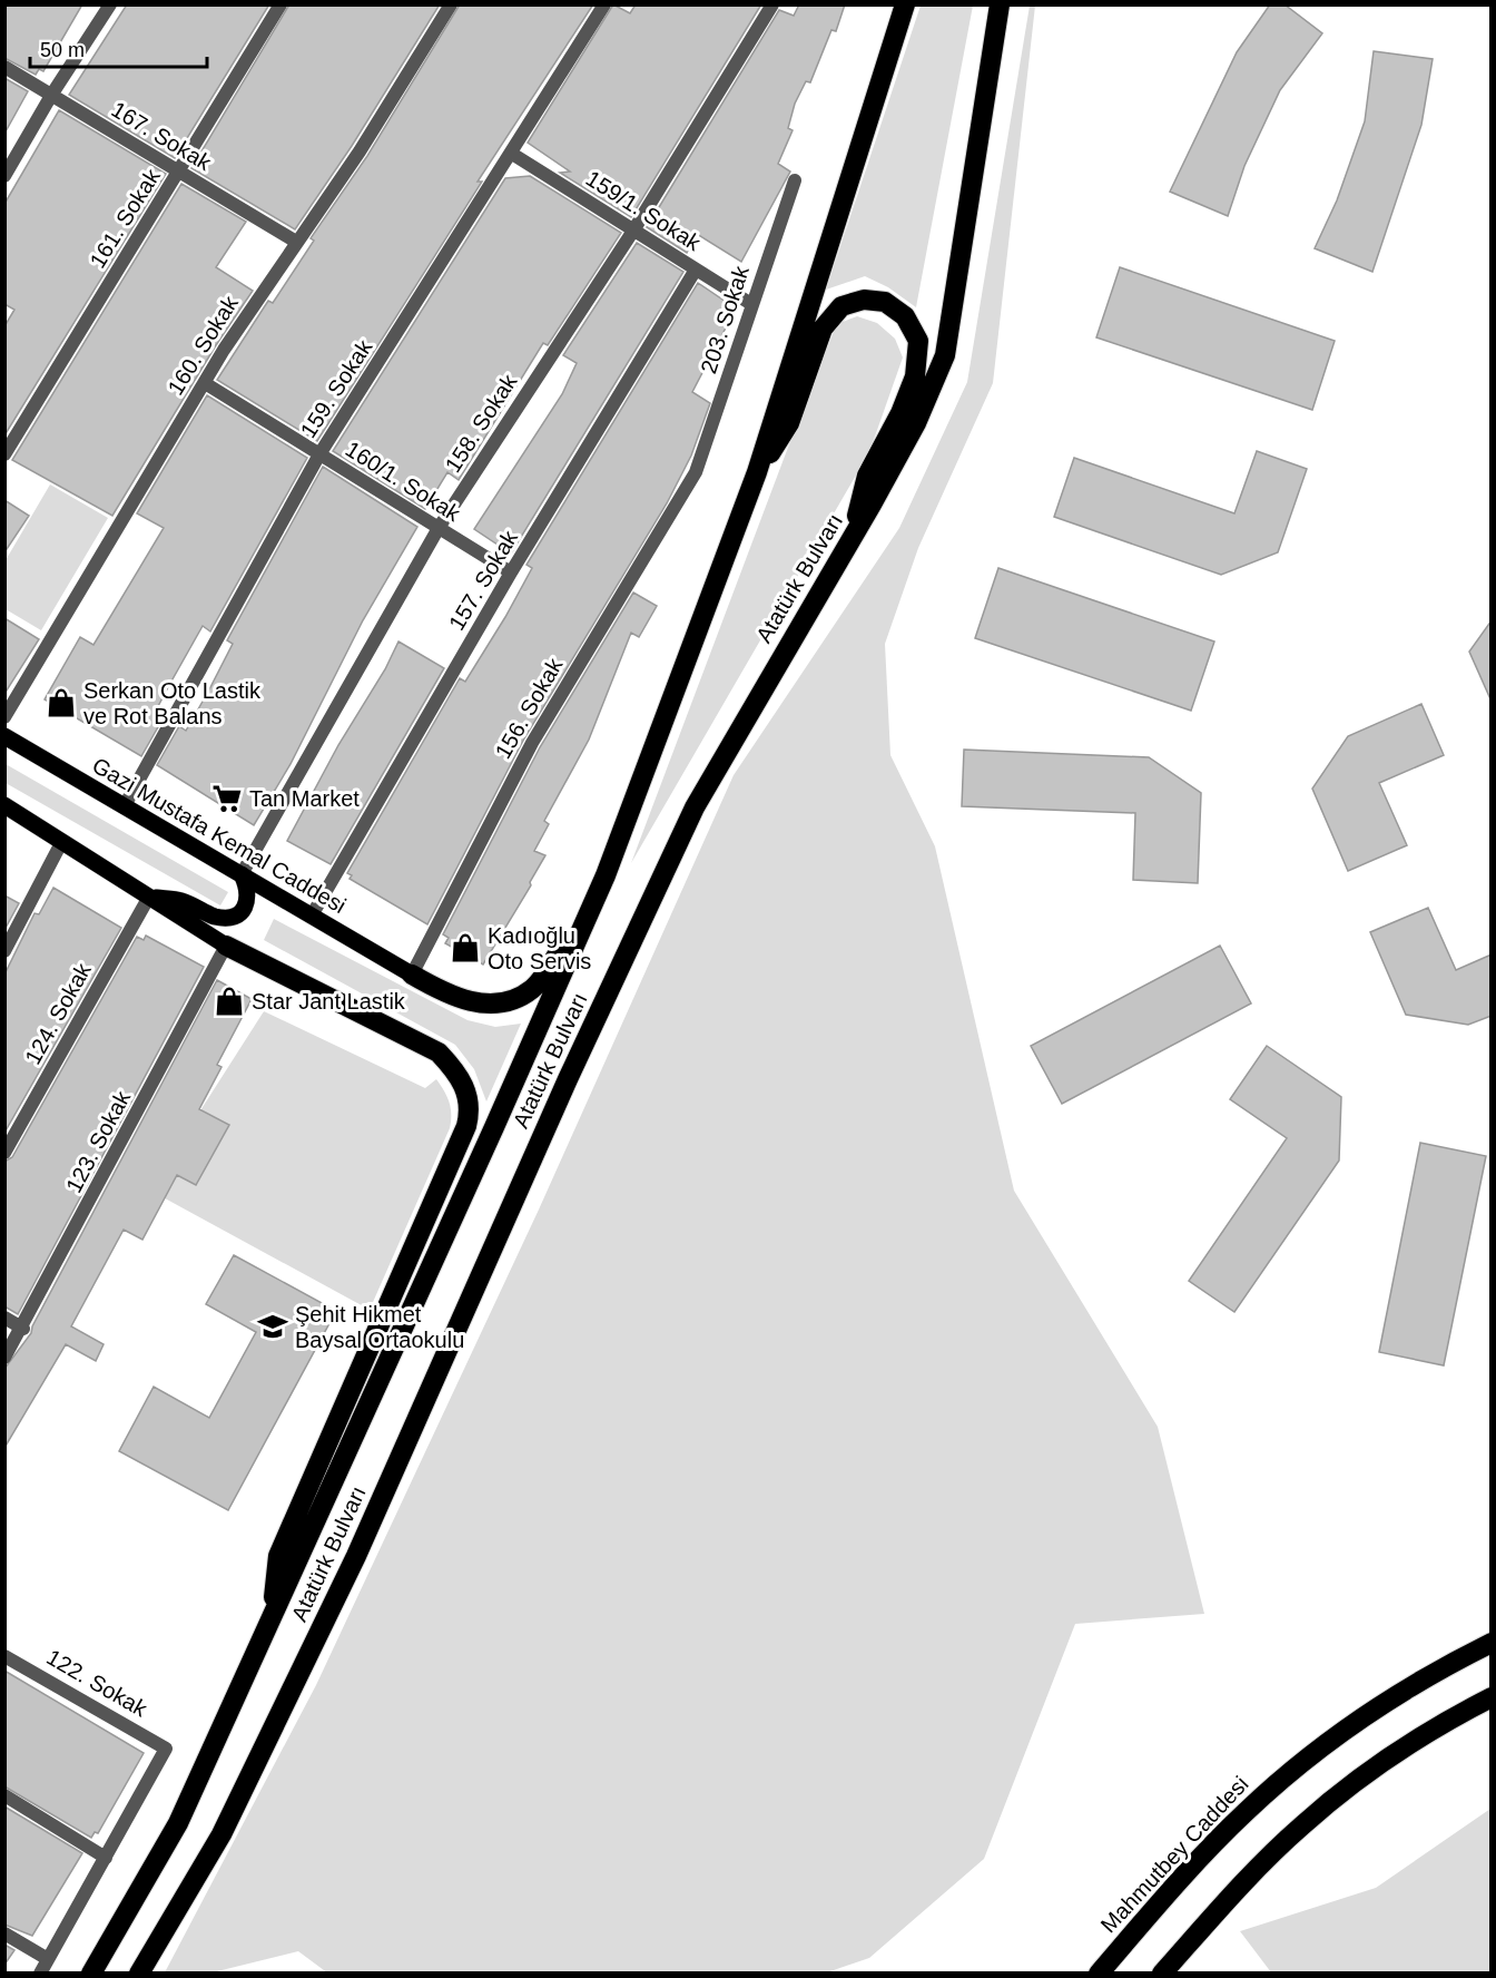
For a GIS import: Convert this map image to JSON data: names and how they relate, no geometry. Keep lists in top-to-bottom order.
{
  "streets": {
    "highway": ["Atatürk Bulvarı", "Mahmutbey Caddesi"],
    "main road": ["Gazi Mustafa Kemal Caddesi"],
    "street": [
      "167. Sokak",
      "159/1. Sokak",
      "161. Sokak",
      "203. Sokak",
      "160. Sokak",
      "159. Sokak",
      "158. Sokak",
      "160/1. Sokak",
      "157. Sokak",
      "156. Sokak",
      "124. Sokak",
      "123. Sokak",
      "122. Sokak"
    ]
  },
  "crossings": [
    ["167. Sokak", "161. Sokak"],
    ["167. Sokak", "160. Sokak"],
    ["159/1. Sokak", "203. Sokak"],
    ["159/1. Sokak", "159. Sokak"],
    ["159/1. Sokak", "158. Sokak"],
    ["159/1. Sokak", "157. Sokak"],
    ["203. Sokak", "156. Sokak"],
    ["160. Sokak", "160/1. Sokak"],
    ["159. Sokak", "160/1. Sokak"],
    ["159. Sokak", "Gazi Mustafa Kemal Caddesi"],
    ["158. Sokak", "160/1. Sokak"],
    ["158. Sokak", "Gazi Mustafa Kemal Caddesi"],
    ["160/1. Sokak", "157. Sokak"],
    ["157. Sokak", "Gazi Mustafa Kemal Caddesi"],
    ["156. Sokak", "Gazi Mustafa Kemal Caddesi"]
  ],
  "places": {
    "shop": ["Serkan Oto Lastik ve Rot Balans", "Kadıoğlu Oto Servis", "Star Jant Lastik"],
    "supermarket": ["Tan Market"],
    "school or university": ["Şehit Hikmet Baysal Ortaokulu"]
  },
  "scale_bar": "50 m"
}
